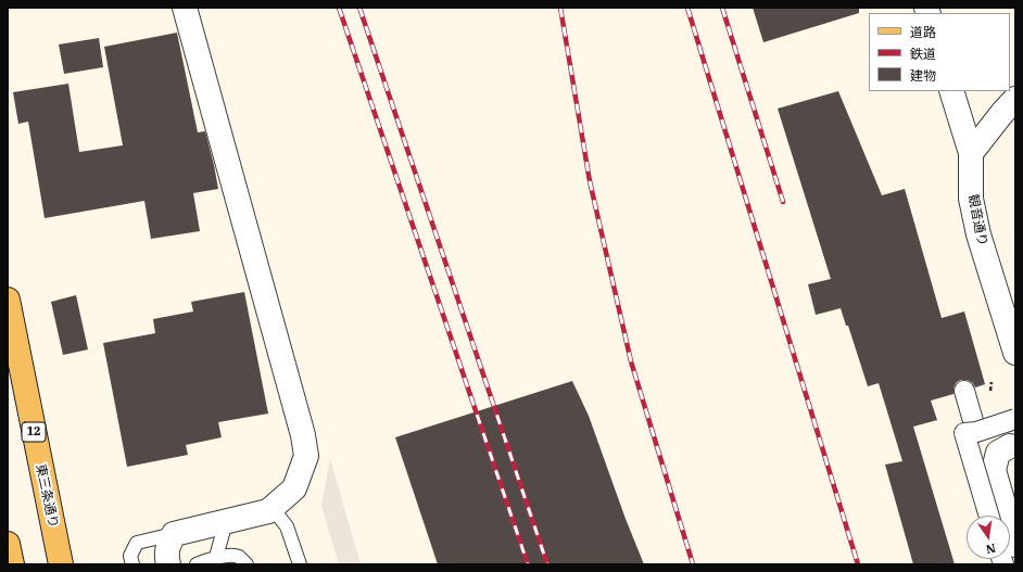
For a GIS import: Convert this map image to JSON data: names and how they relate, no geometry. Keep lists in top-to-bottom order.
{
  "streets": {
    "main road": ["12", "東三条通り"],
    "street": ["観音通り"]
  },
  "legend": ["道路", "鉄道", "建物"],
  "north": "bottom"
}
